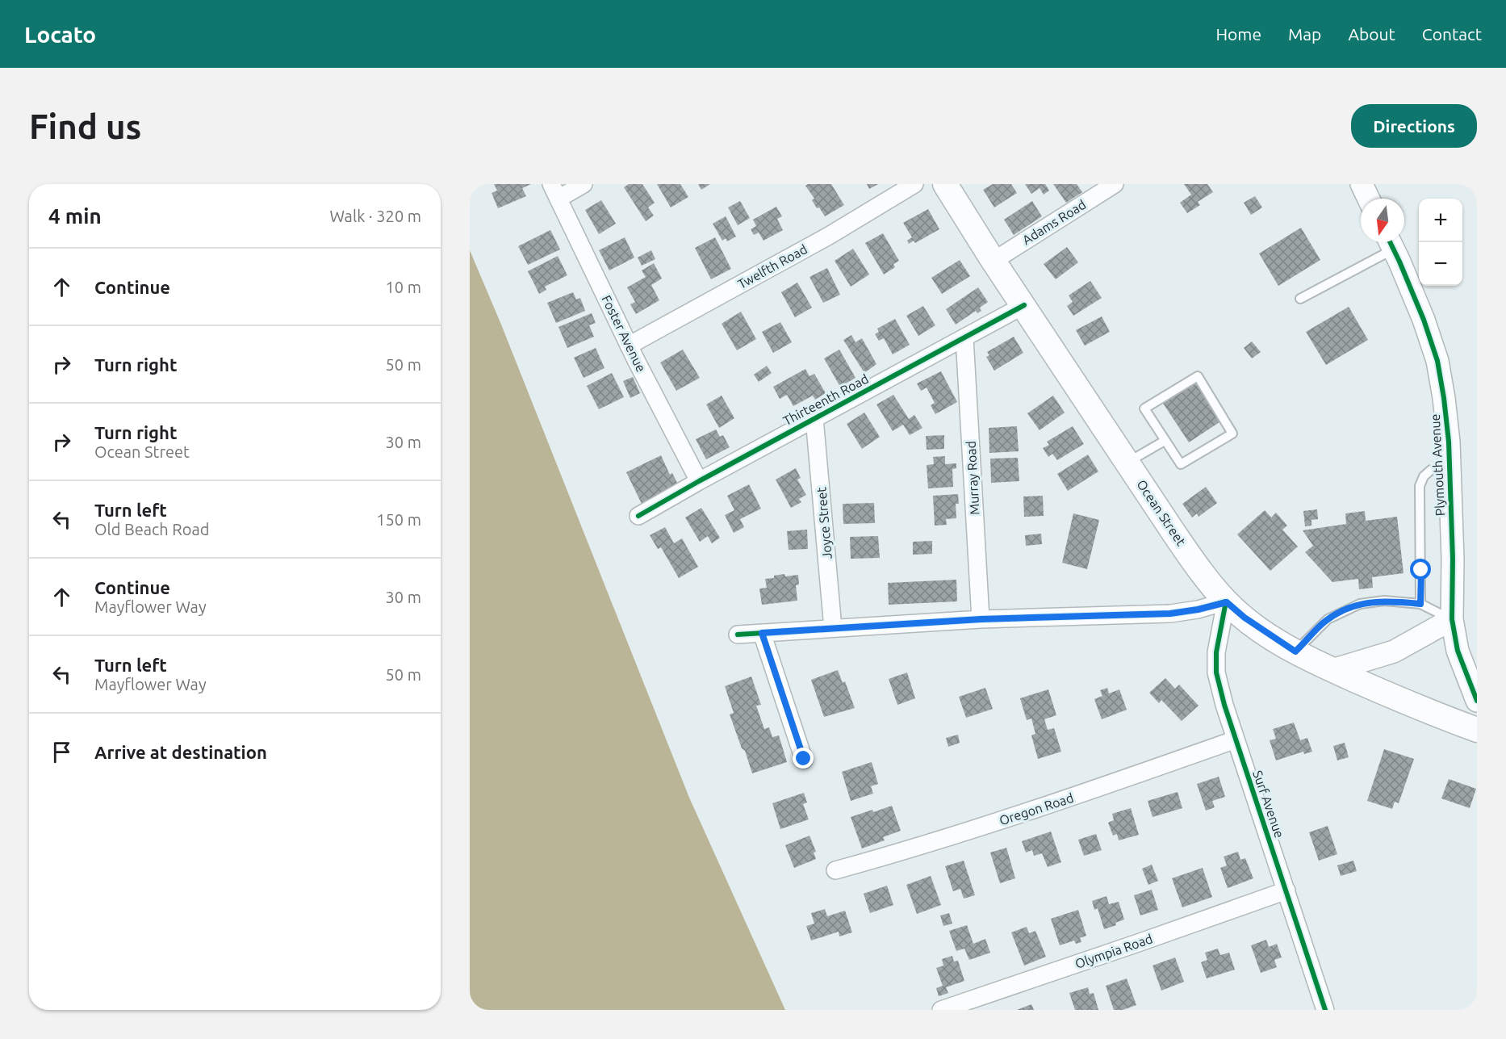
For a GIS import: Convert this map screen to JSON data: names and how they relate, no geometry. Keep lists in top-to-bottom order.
{
  "streets": {
    "main road": ["Ocean Street"],
    "street": [
      "Adams Road",
      "Twelfth Road",
      "Foster Avenue",
      "Thirteenth Road",
      "Plymouth Avenue",
      "Murray Road",
      "Joyce Street",
      "Surf Avenue",
      "Oregon Road",
      "Olympia Road"
    ]
  },
  "crossings": [
    ["Adams Road", "Ocean Street"],
    ["Twelfth Road", "Foster Avenue"],
    ["Foster Avenue", "Thirteenth Road"],
    ["Thirteenth Road", "Murray Road"],
    ["Thirteenth Road", "Ocean Street"],
    ["Thirteenth Road", "Joyce Street"],
    ["Ocean Street", "Surf Avenue"],
    ["Surf Avenue", "Oregon Road"],
    ["Surf Avenue", "Olympia Road"]
  ],
  "north": "bottom",
  "page": {
    "header": "Locato",
    "nav": [
      "Home",
      "Map",
      "About",
      "Contact"
    ],
    "buttons": "Directions",
    "title": "Find us",
    "heading": ["4 min", "Walk · 320 m"],
    "map_buttons": ["+", "−"],
    "list": [
      ["Continue", "10 m"],
      ["Turn right", "50 m"],
      ["Turn right", "Ocean Street", "30 m"],
      ["Turn left", "Old Beach Road", "150 m"],
      ["Continue", "Mayflower Way", "30 m"],
      ["Turn left", "Mayflower Way", "50 m"],
      "Arrive at destination"
    ]
  }
}
